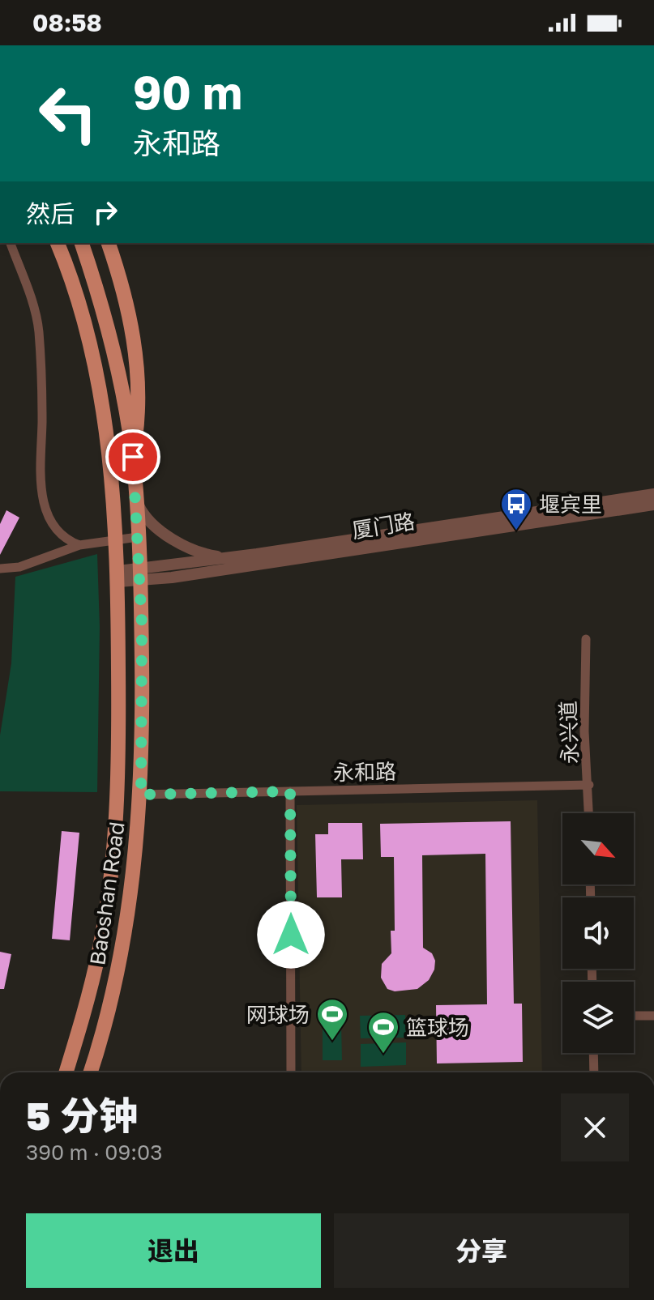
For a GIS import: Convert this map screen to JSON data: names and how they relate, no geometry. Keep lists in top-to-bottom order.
{
  "streets": {
    "main road": ["Baoshan Road"],
    "street": ["厦门路", "永兴道", "永和路"]
  },
  "crossings": [
    ["厦门路", "Baoshan Road"],
    ["永兴道", "永和路"],
    ["永和路", "Baoshan Road"]
  ],
  "places": {
    "bus stop": ["堰宾里"],
    "sports": ["网球场", "篮球场"]
  },
  "north": "bottom right",
  "page": {
    "status": "08:58",
    "turn": ["90 m", "永和路"],
    "then": "然后",
    "heading": ["5 分钟", "390 m · 09:03"],
    "buttons": ["退出", "分享"]
  }
}
